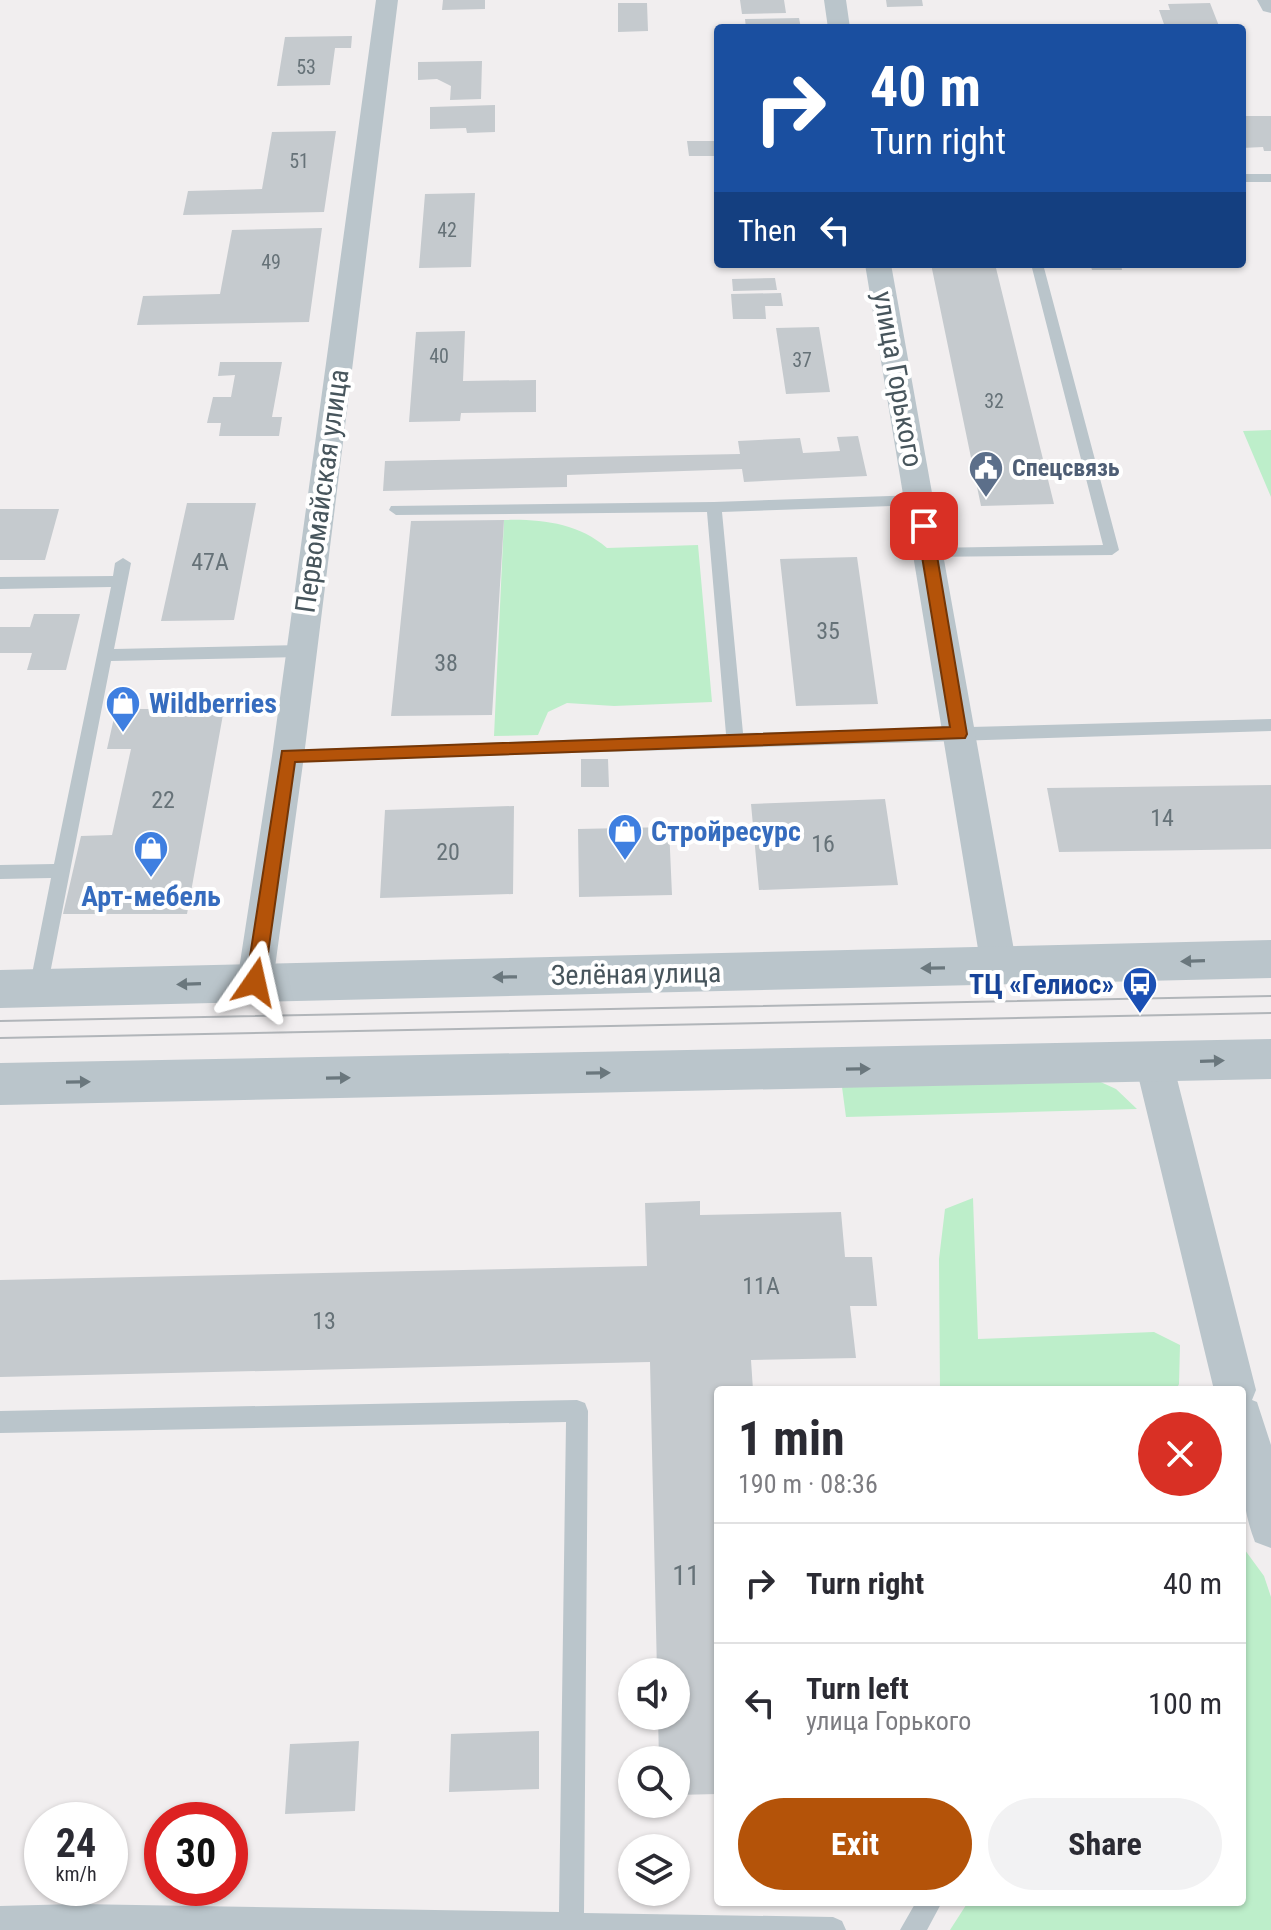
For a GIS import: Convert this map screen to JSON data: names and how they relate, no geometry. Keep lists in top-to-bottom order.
{
  "streets": {
    "street": ["улица Горького", "Первомайская улица", "Зелёная улица"]
  },
  "crossings": [
    ["улица Горького", "Зелёная улица"],
    ["Первомайская улица", "Зелёная улица"]
  ],
  "places": {
    "public building": ["Спецсвязь"],
    "shop": ["Wildberries", "Стройресурс", "Арт-мебель"],
    "bus stop": ["ТЦ «Гелиос»"]
  },
  "house_numbers": [
    "53",
    "51",
    "42",
    "49",
    "40",
    "37",
    "32",
    "47А",
    "35",
    "38",
    "22",
    "14",
    "16",
    "20",
    "11А",
    "13",
    "11"
  ],
  "page": {
    "turn": ["40 m", "Turn right"],
    "then": "Then",
    "heading": ["1 min", "190 m · 08:36"],
    "list": [
      {
        "name": "Turn right",
        "value": "40 m"
      },
      {
        "name": "Turn left",
        "note": "улица Горького",
        "value": "100 m"
      }
    ],
    "buttons": ["Exit", "Share"],
    "speed": "24 km/h",
    "limit": "30"
  }
}
